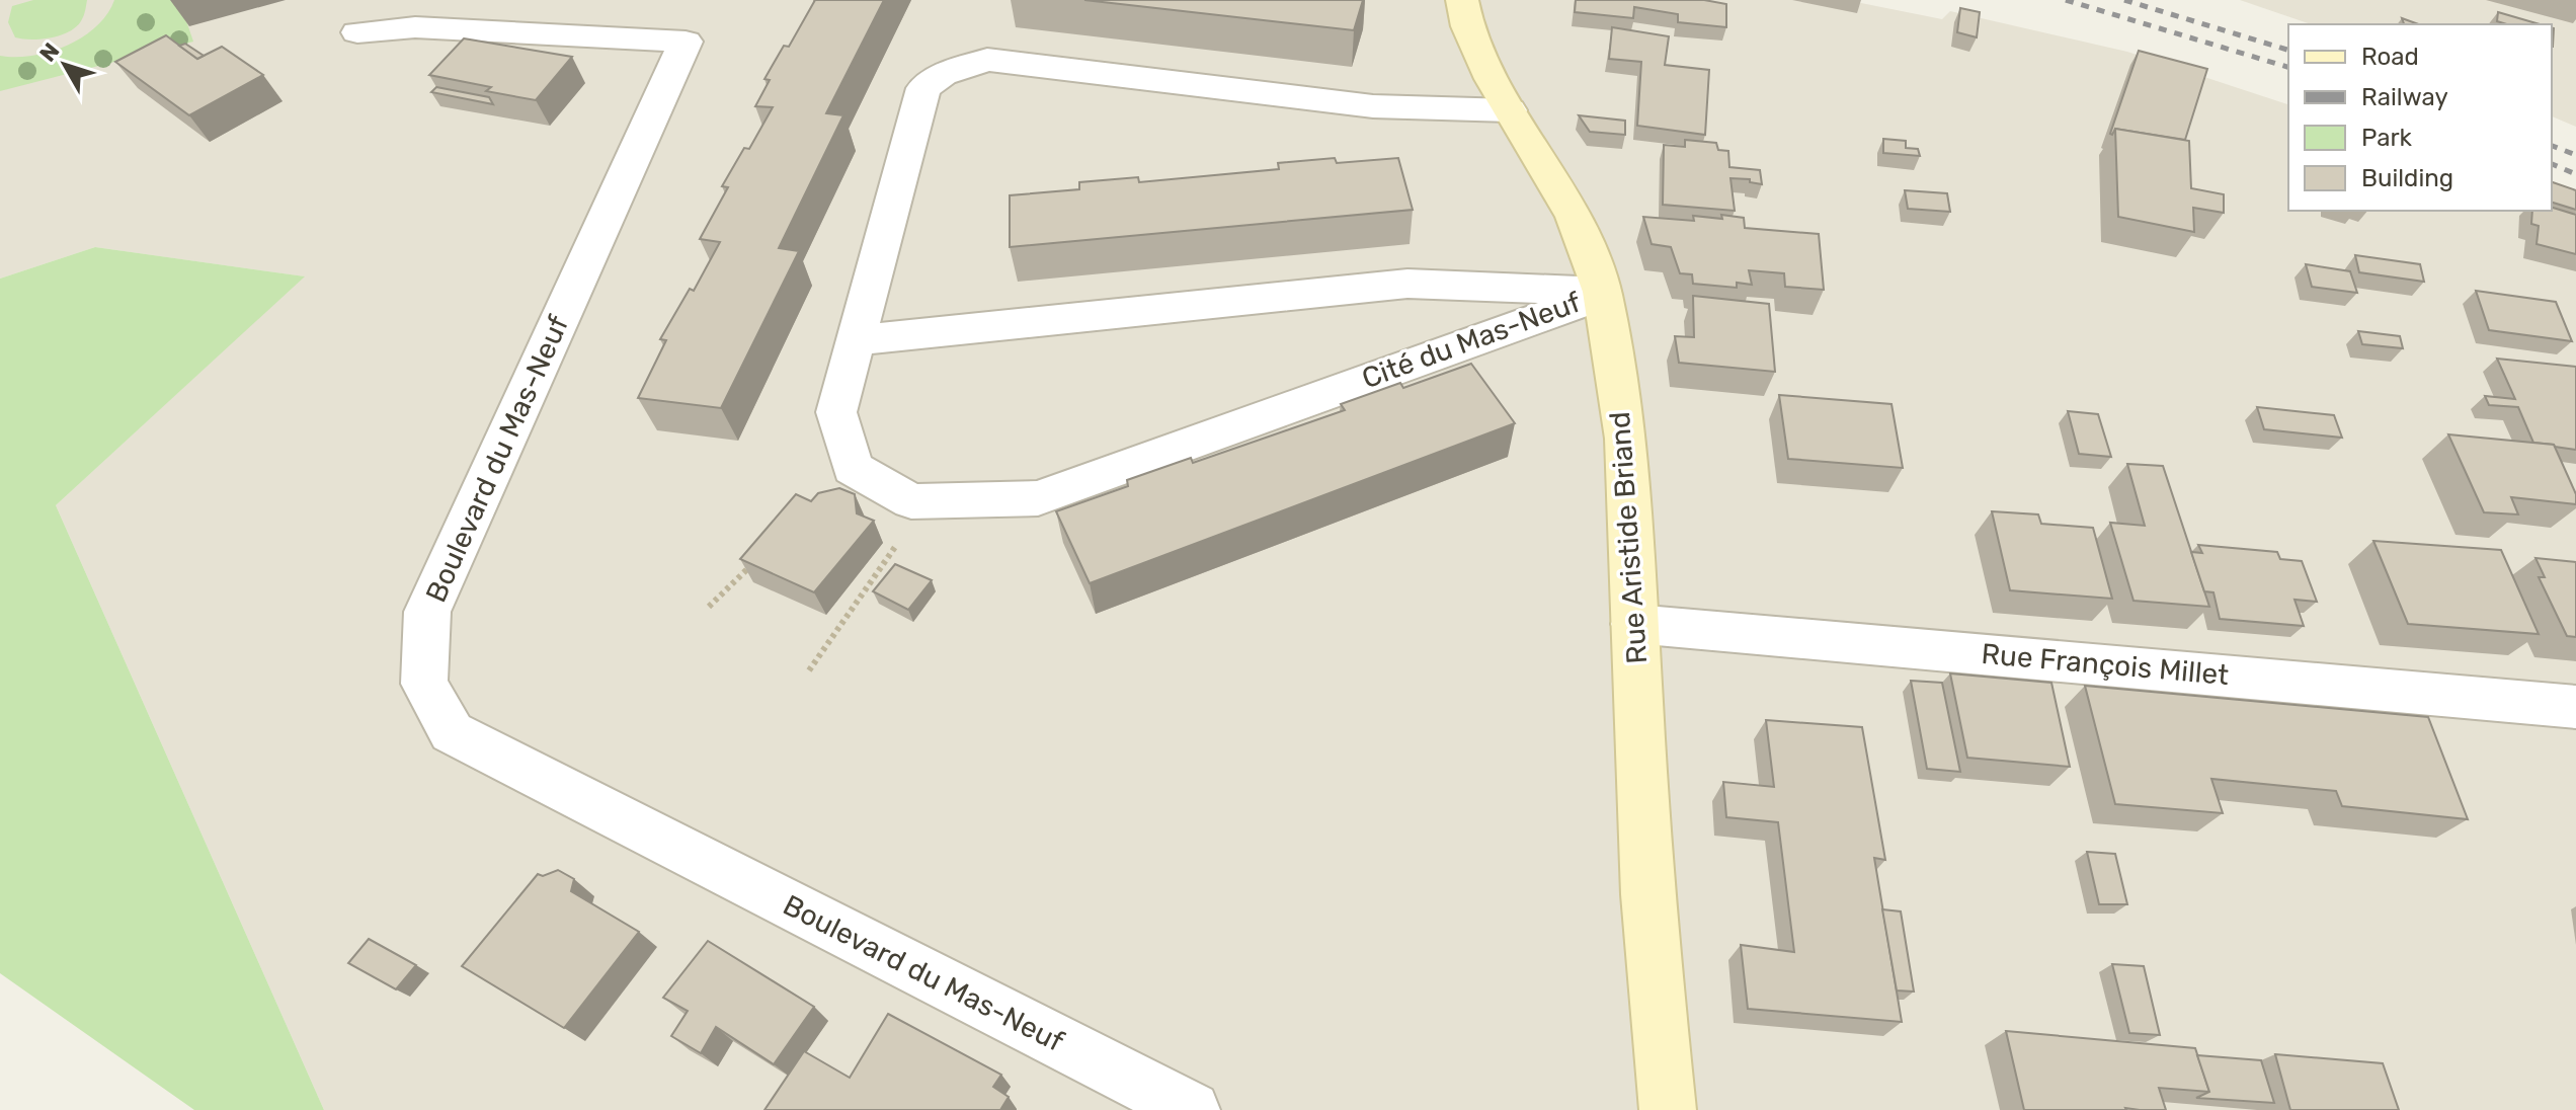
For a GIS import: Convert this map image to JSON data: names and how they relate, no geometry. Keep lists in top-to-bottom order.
{
  "streets": {
    "street": [
      "Cité du Mas-Neuf",
      "Boulevard du Mas-Neuf",
      "Rue Aristide Briand",
      "Rue François Millet"
    ]
  },
  "crossings": [
    ["Cité du Mas-Neuf", "Rue Aristide Briand"],
    ["Rue Aristide Briand", "Rue François Millet"]
  ],
  "legend": [
    "Road",
    "Railway",
    "Park",
    "Building"
  ],
  "north": "top left"
}
